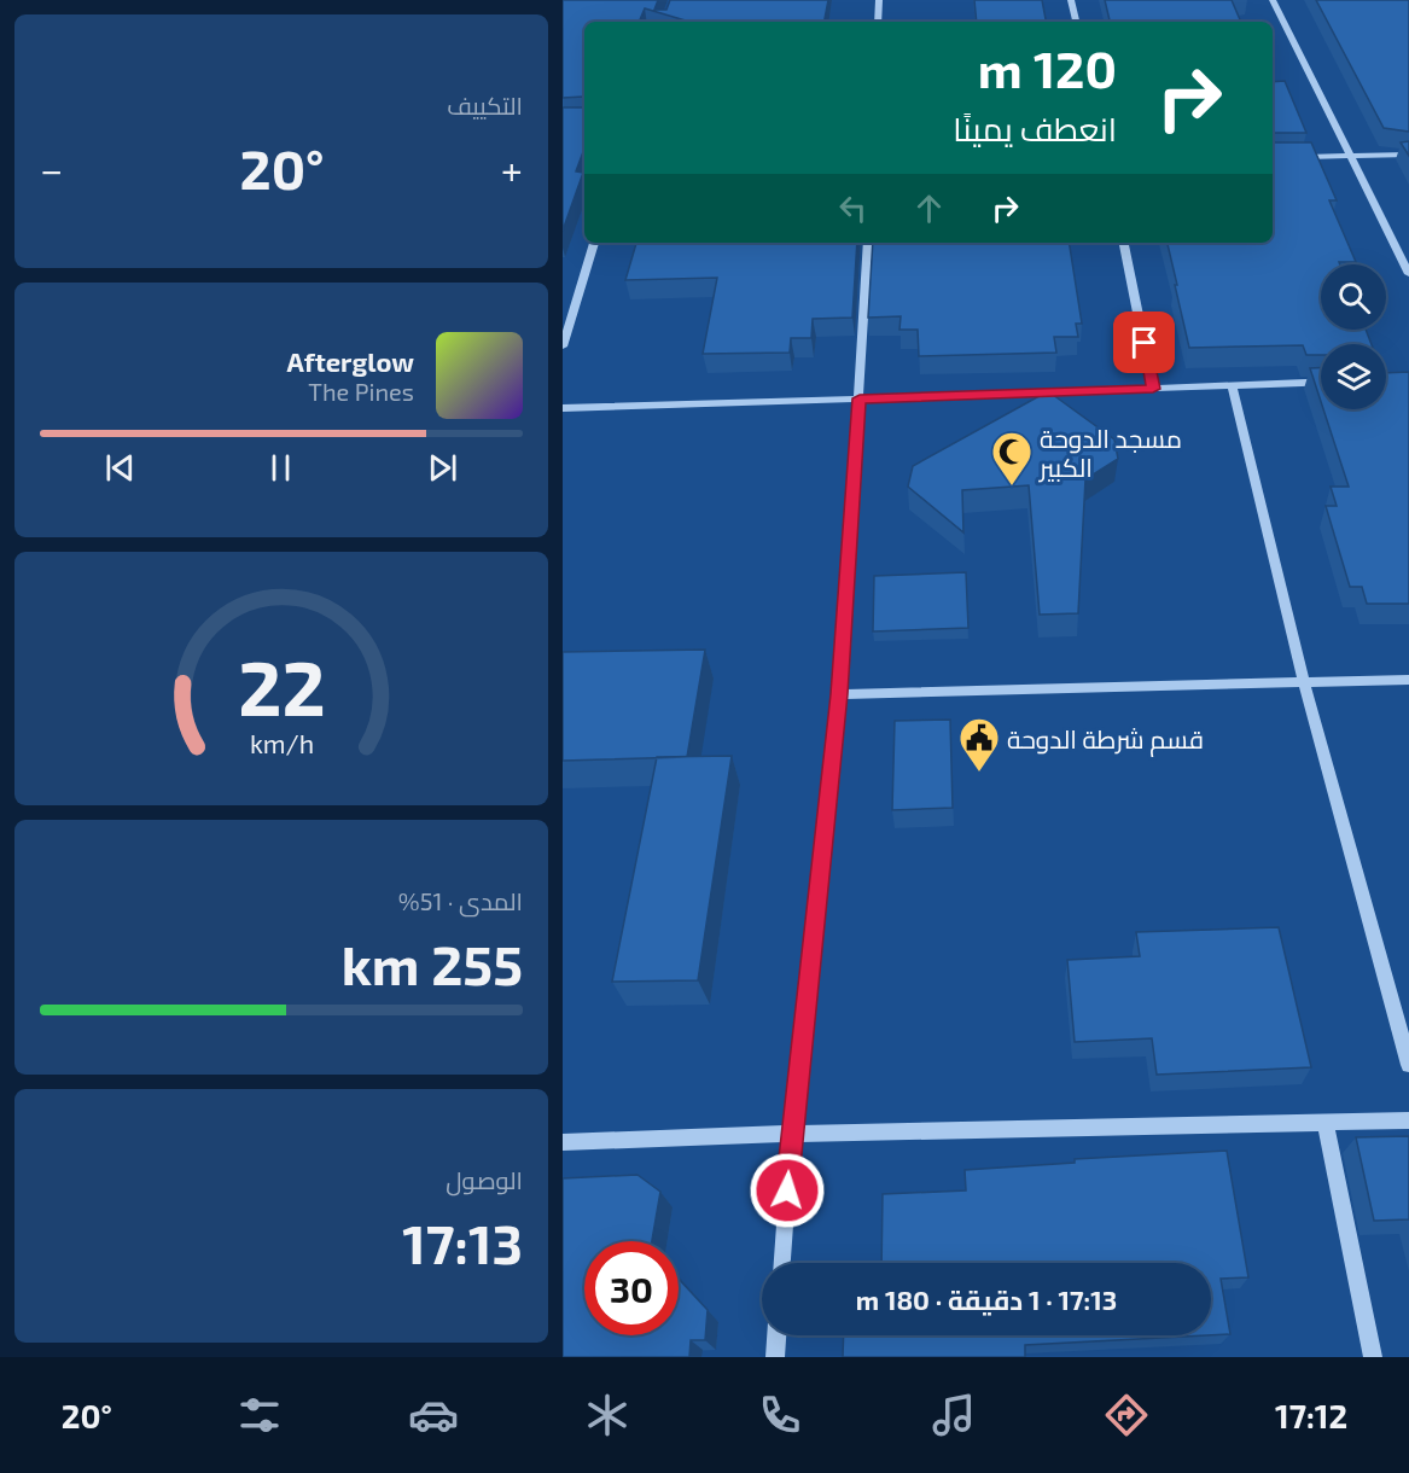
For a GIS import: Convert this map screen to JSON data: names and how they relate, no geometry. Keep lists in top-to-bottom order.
{
  "places": {
    "mosque": ["مسجد الدوحة الكبير"],
    "public building": ["قسم شرطة الدوحة"]
  },
  "page": {
    "tile": [
      "التكييف",
      ["المدى · 51%", "255 km"],
      ["الوصول", "17:13"]
    ],
    "turn": ["120 m", "انعطف يمينًا"],
    "heat": ["−", "20°", "+"],
    "song": ["Afterglow", "The Pines"],
    "limit": "30",
    "trip": "17:13 · 1 دقيقة · 180 m",
    "tabs": ["17:12", "20°"],
    "gauge": ["22", "km/h"]
  }
}
